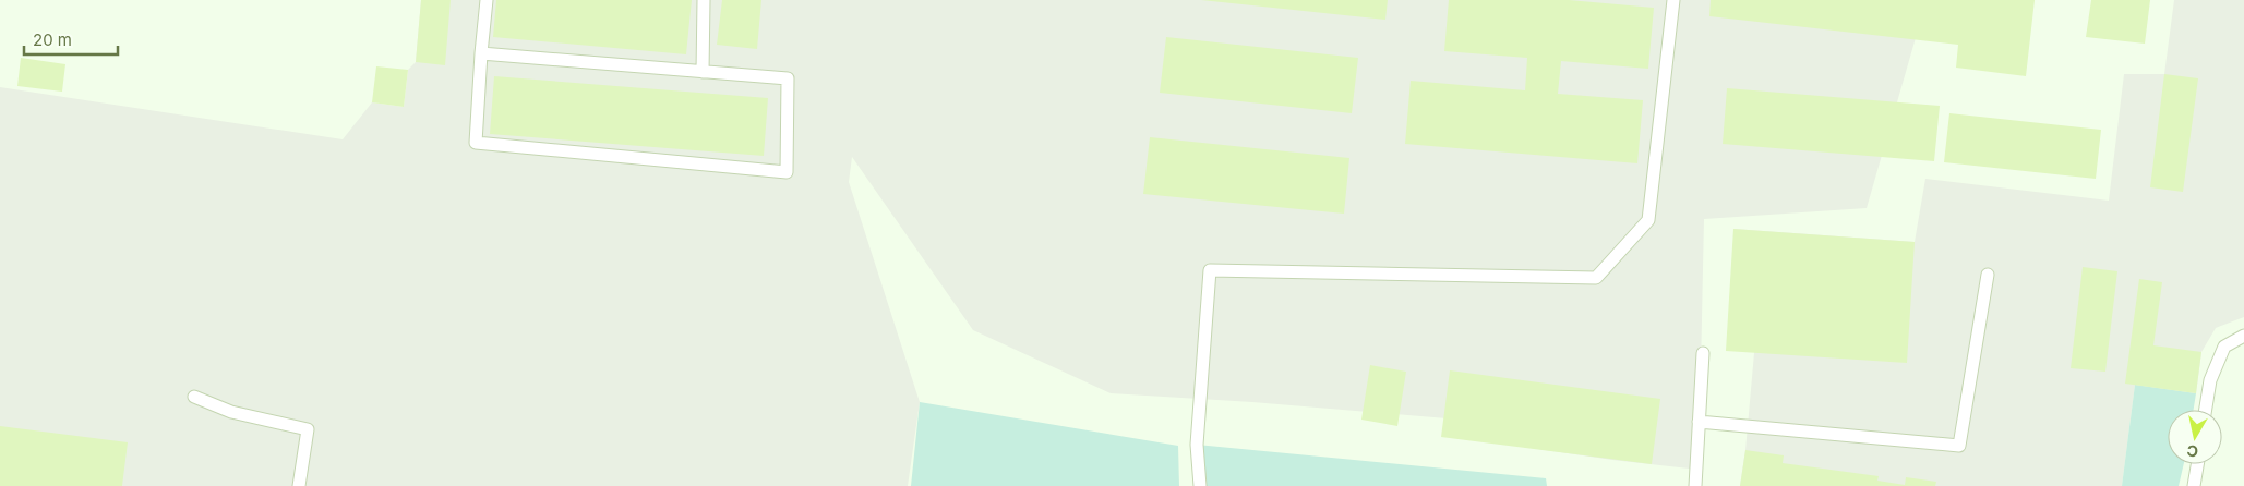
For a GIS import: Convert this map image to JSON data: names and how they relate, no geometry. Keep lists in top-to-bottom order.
{
  "scale_bar": "20 m",
  "north": "bottom"
}
